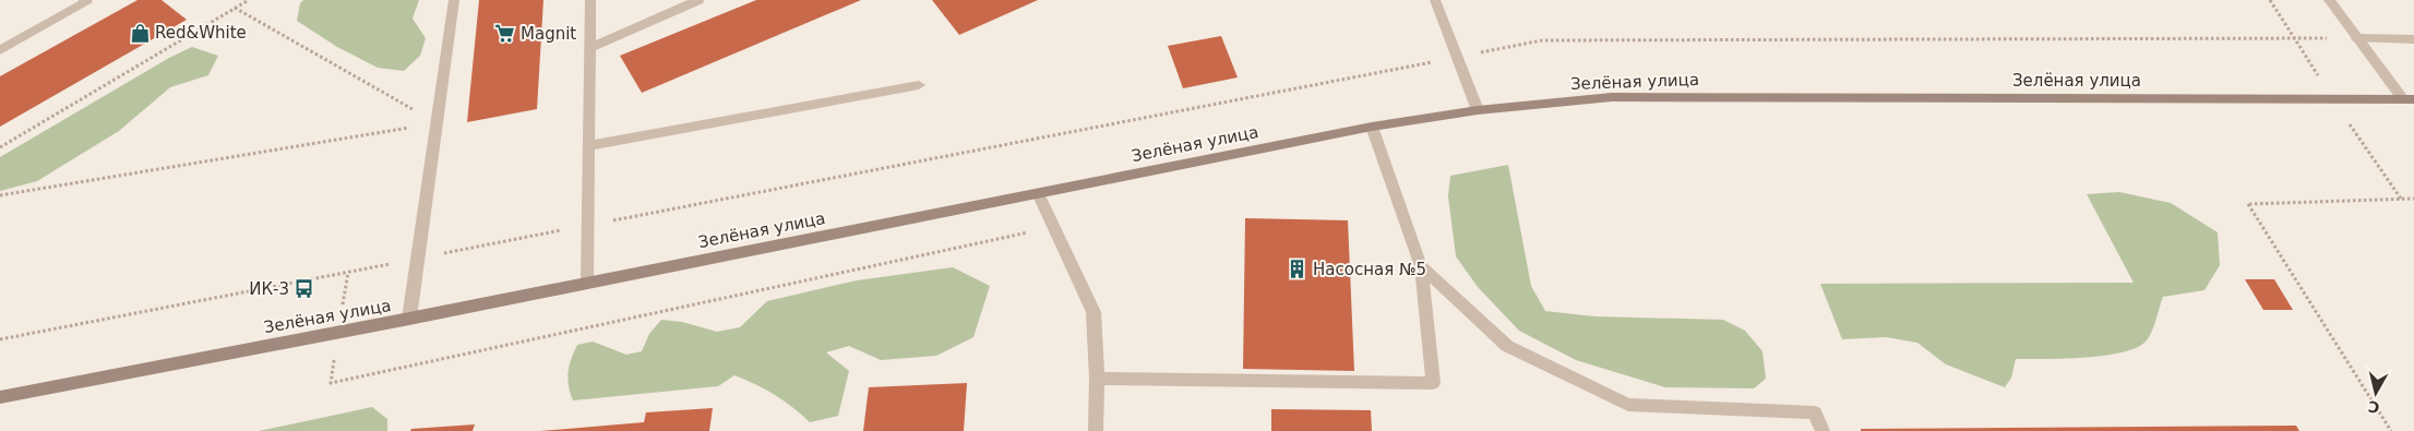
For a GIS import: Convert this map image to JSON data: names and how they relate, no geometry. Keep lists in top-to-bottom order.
{
  "streets": {
    "main road": ["Зелёная улица"]
  },
  "places": {
    "shop": ["Red&White"],
    "supermarket": ["Magnit"],
    "building": ["Насосная №5"],
    "bus stop": ["ИК-3"]
  },
  "north": "bottom"
}
